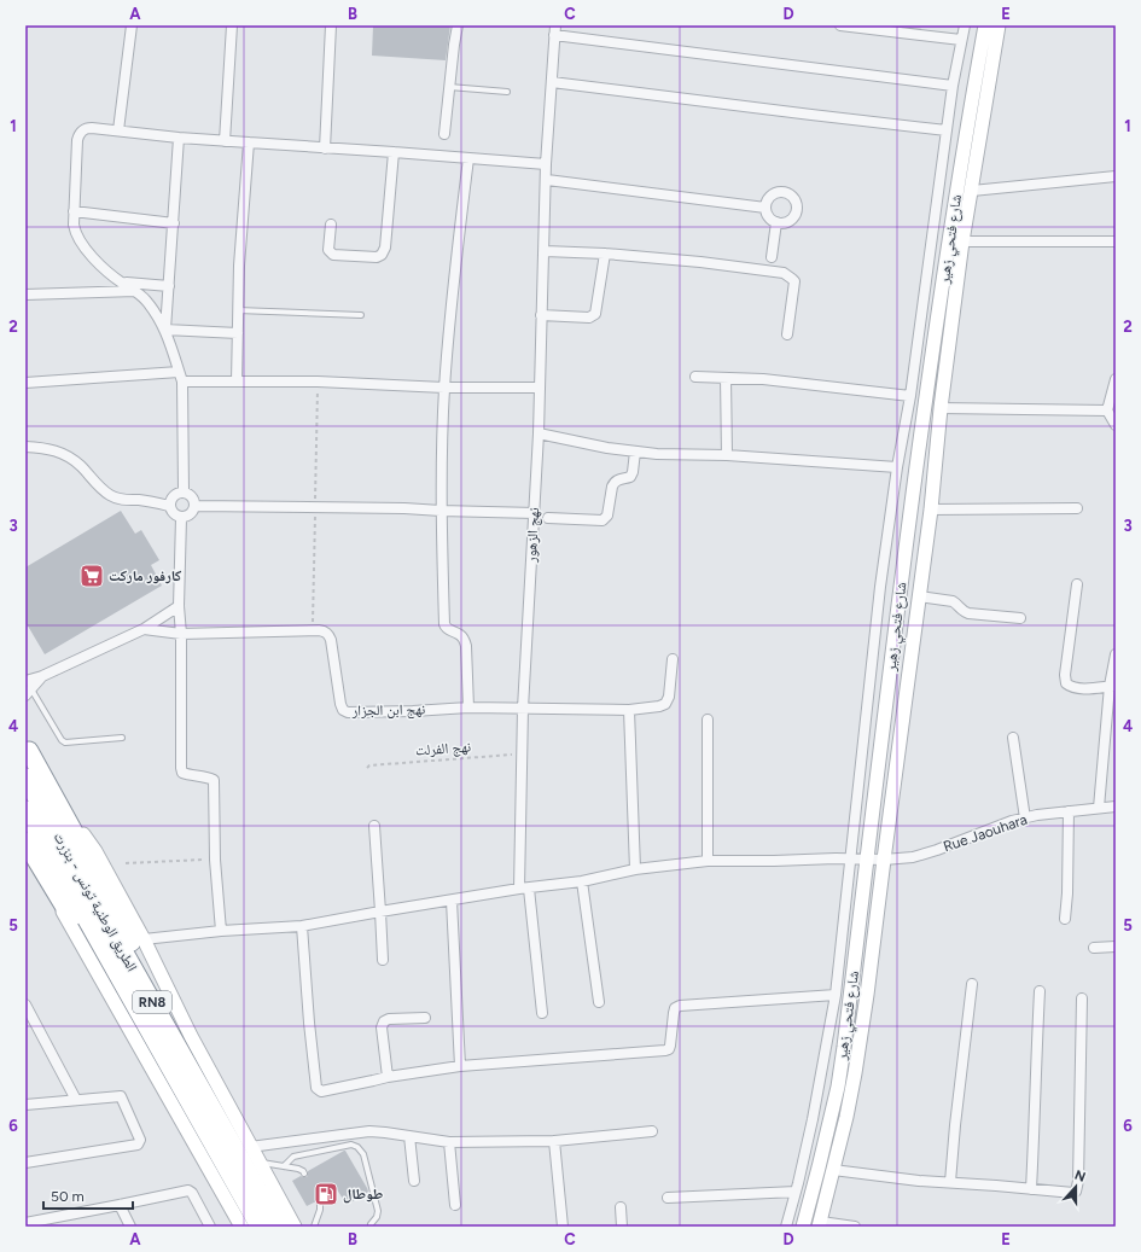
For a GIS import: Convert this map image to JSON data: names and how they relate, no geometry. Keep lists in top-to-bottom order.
{
  "streets": {
    "highway": ["الطريق الوطنية تونس - بنزرت", "RN8"],
    "street": [
      "شارع فتحي زهير",
      "نهج الزهور",
      "نهج ابن الجزار",
      "Rue Jaouhara"
    ],
    "path": ["نهج الفرلت"]
  },
  "crossings": [
    ["شارع فتحي زهير", "Rue Jaouhara"],
    ["نهج الزهور", "نهج ابن الجزار"],
    ["نهج الزهور", "نهج الفرلت"],
    ["نهج الزهور", "Rue Jaouhara"]
  ],
  "places": {
    "supermarket": ["كارفور ماركت"],
    "fuel station": ["طوطال"]
  },
  "scale_bar": "50 m",
  "north": "top",
  "grid": {
    "columns": [
      "A",
      "B",
      "C",
      "D",
      "E"
    ],
    "rows": [
      "1",
      "2",
      "3",
      "4",
      "5",
      "6"
    ]
  }
}
